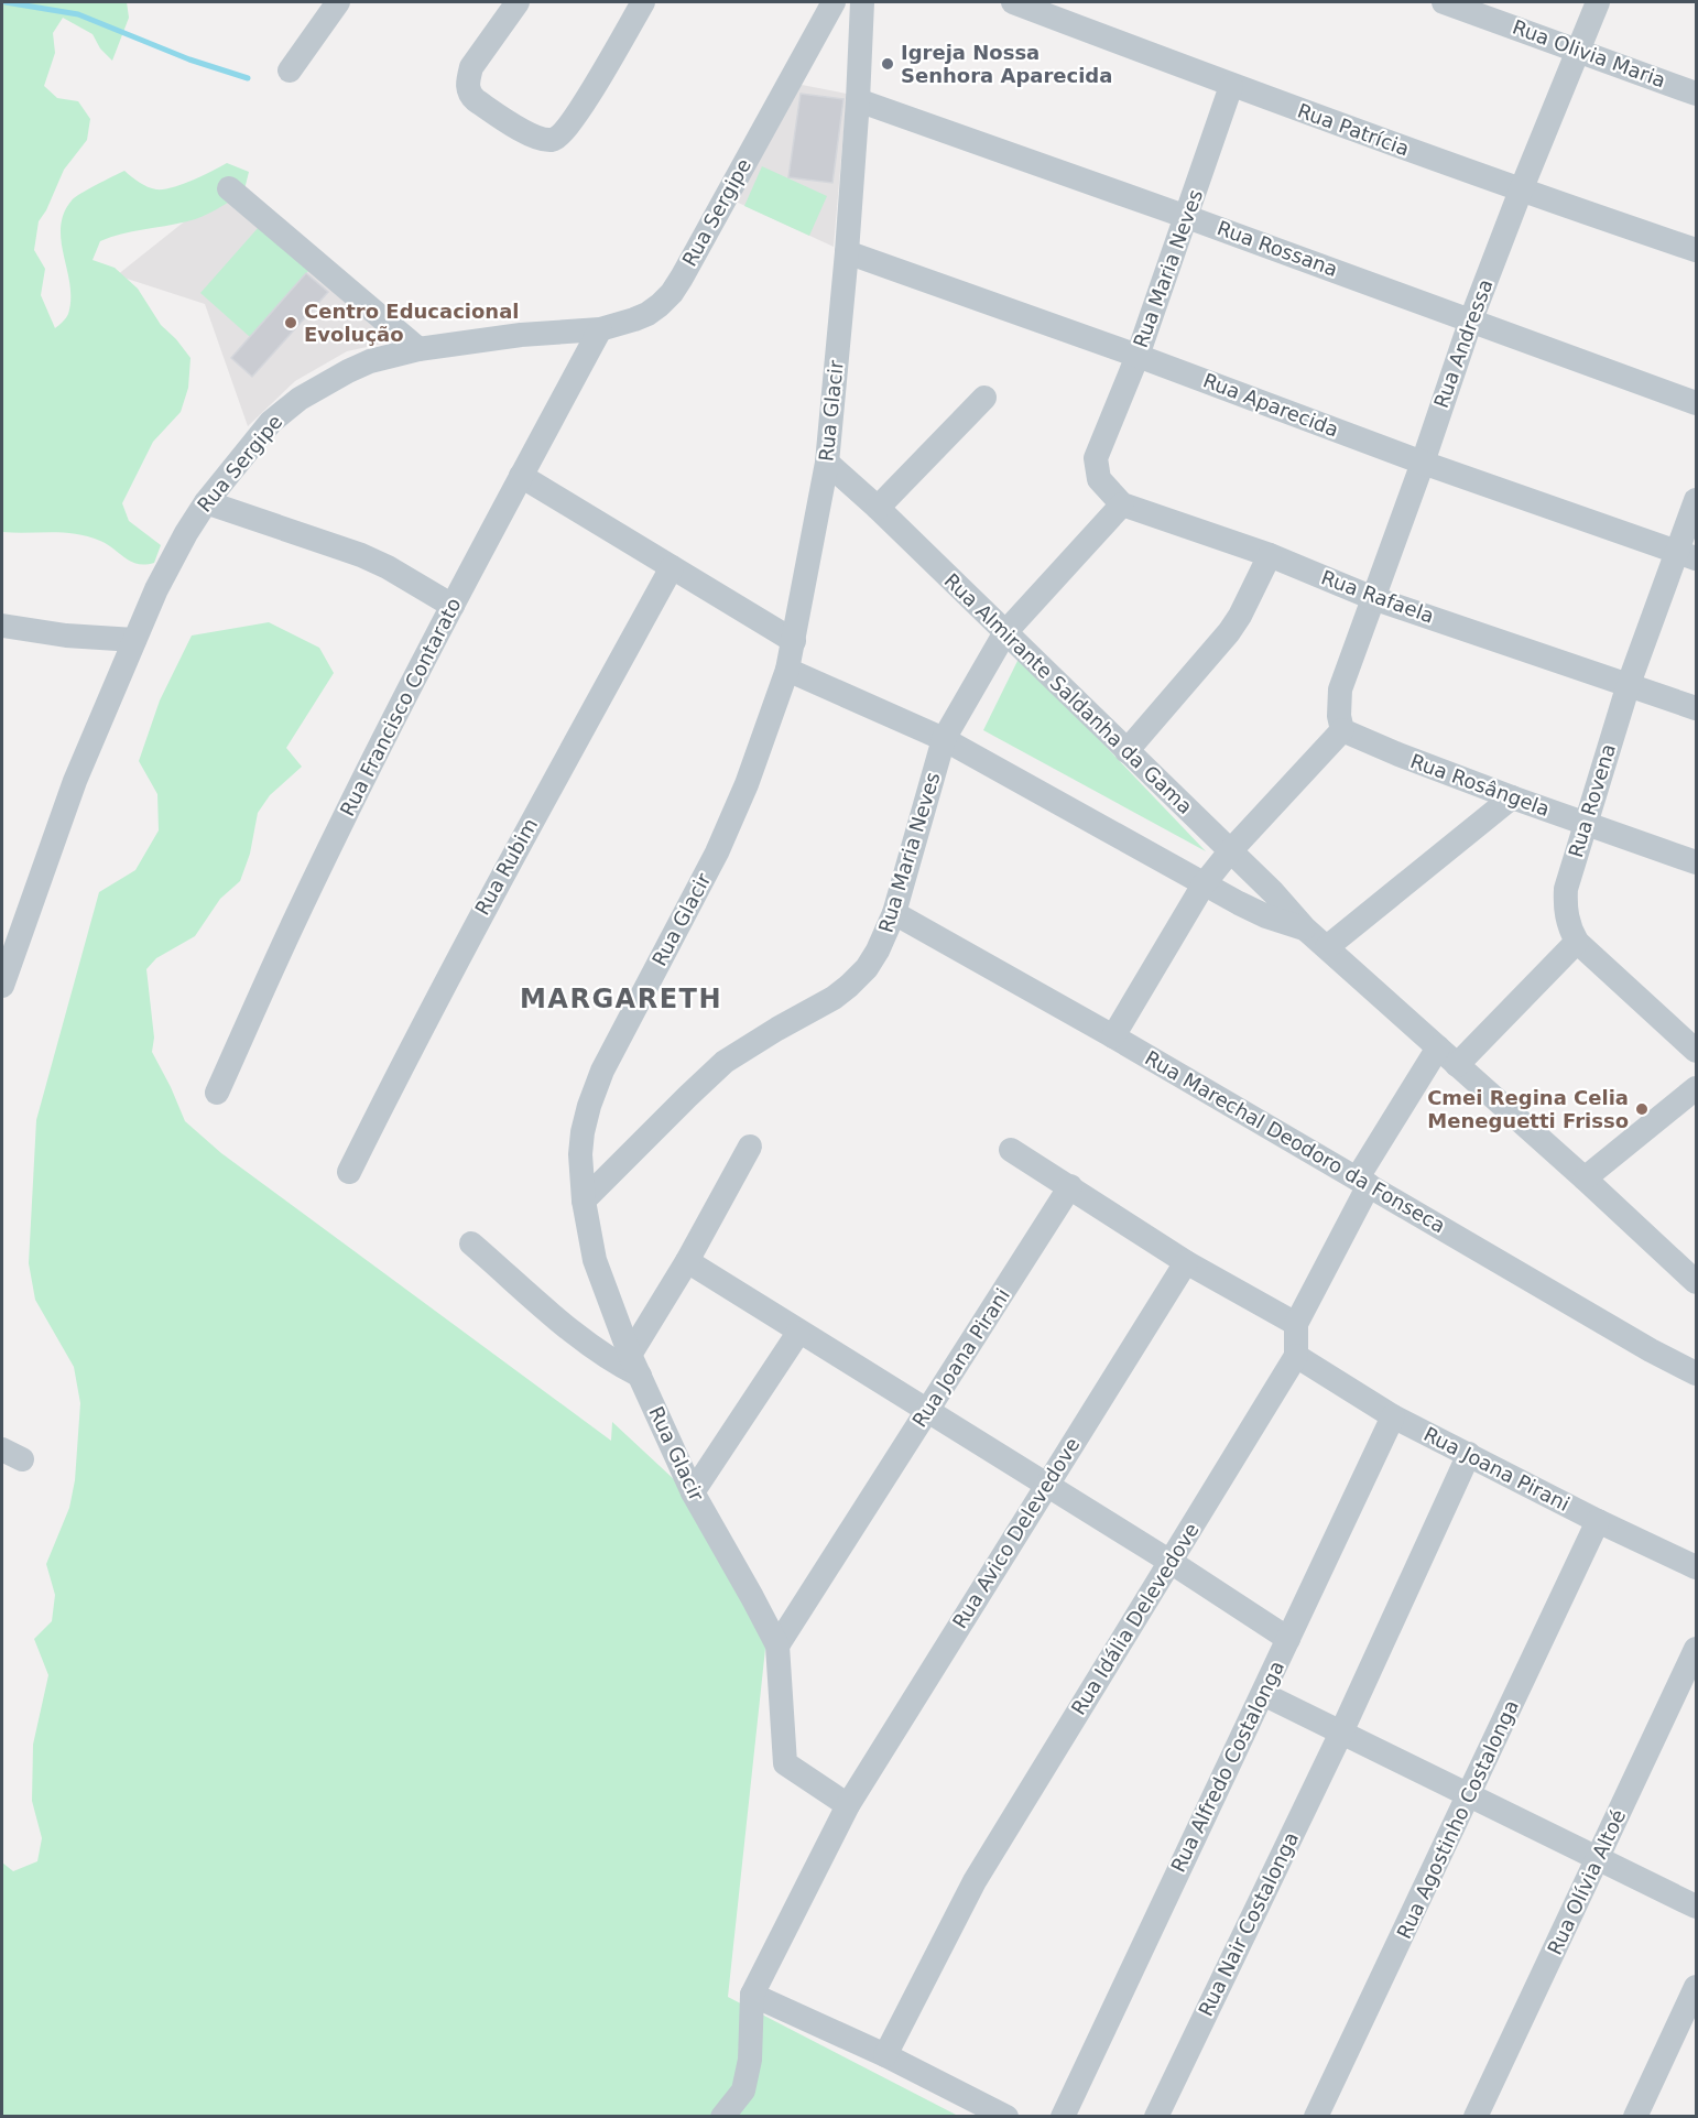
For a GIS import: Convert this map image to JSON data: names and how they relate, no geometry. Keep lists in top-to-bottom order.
{
  "streets": {
    "street": [
      "Rua Olivia Maria",
      "Rua Patrícia",
      "Rua Sergipe",
      "Rua Rossana",
      "Rua Maria Neves",
      "Rua Andressa",
      "Rua Aparecida",
      "Rua Glacir",
      "Rua Rafaela",
      "Rua Almirante Saldanha da Gama",
      "Rua Francisco Contarato",
      "Rua Rosângela",
      "Rua Rovena",
      "Rua Rubim",
      "Rua Marechal Deodoro da Fonseca",
      "Rua Joana Pirani",
      "Rua Avico Delevedove",
      "Rua Idália Delevedove",
      "Rua Alfredo Costalonga",
      "Rua Agostinho Costalonga",
      "Rua Olívia Altoé",
      "Rua Nair Costalonga"
    ]
  },
  "crossings": [
    ["Rua Olivia Maria", "Rua Andressa"],
    ["Rua Patrícia", "Rua Maria Neves"],
    ["Rua Patrícia", "Rua Andressa"],
    ["Rua Sergipe", "Rua Francisco Contarato"],
    ["Rua Rossana", "Rua Maria Neves"],
    ["Rua Rossana", "Rua Andressa"],
    ["Rua Rossana", "Rua Glacir"],
    ["Rua Maria Neves", "Rua Aparecida"],
    ["Rua Maria Neves", "Rua Glacir"],
    ["Rua Maria Neves", "Rua Rafaela"],
    ["Rua Maria Neves", "Rua Almirante Saldanha da Gama"],
    ["Rua Maria Neves", "Rua Marechal Deodoro da Fonseca"],
    ["Rua Andressa", "Rua Aparecida"],
    ["Rua Andressa", "Rua Rafaela"],
    ["Rua Andressa", "Rua Rosângela"],
    ["Rua Aparecida", "Rua Glacir"],
    ["Rua Aparecida", "Rua Rovena"],
    ["Rua Glacir", "Rua Almirante Saldanha da Gama"],
    ["Rua Glacir", "Rua Joana Pirani"],
    ["Rua Glacir", "Rua Avico Delevedove"],
    ["Rua Rafaela", "Rua Rovena"],
    ["Rua Rosângela", "Rua Rovena"],
    ["Rua Joana Pirani", "Rua Idália Delevedove"],
    ["Rua Joana Pirani", "Rua Alfredo Costalonga"],
    ["Rua Joana Pirani", "Rua Agostinho Costalonga"],
    ["Rua Joana Pirani", "Rua Nair Costalonga"]
  ],
  "districts": ["MARGARETH"],
  "places": ["Igreja Nossa Senhora Aparecida", "Centro Educacional Evolução", "Cmei Regina Celia Meneguetti Frisso"]
}
